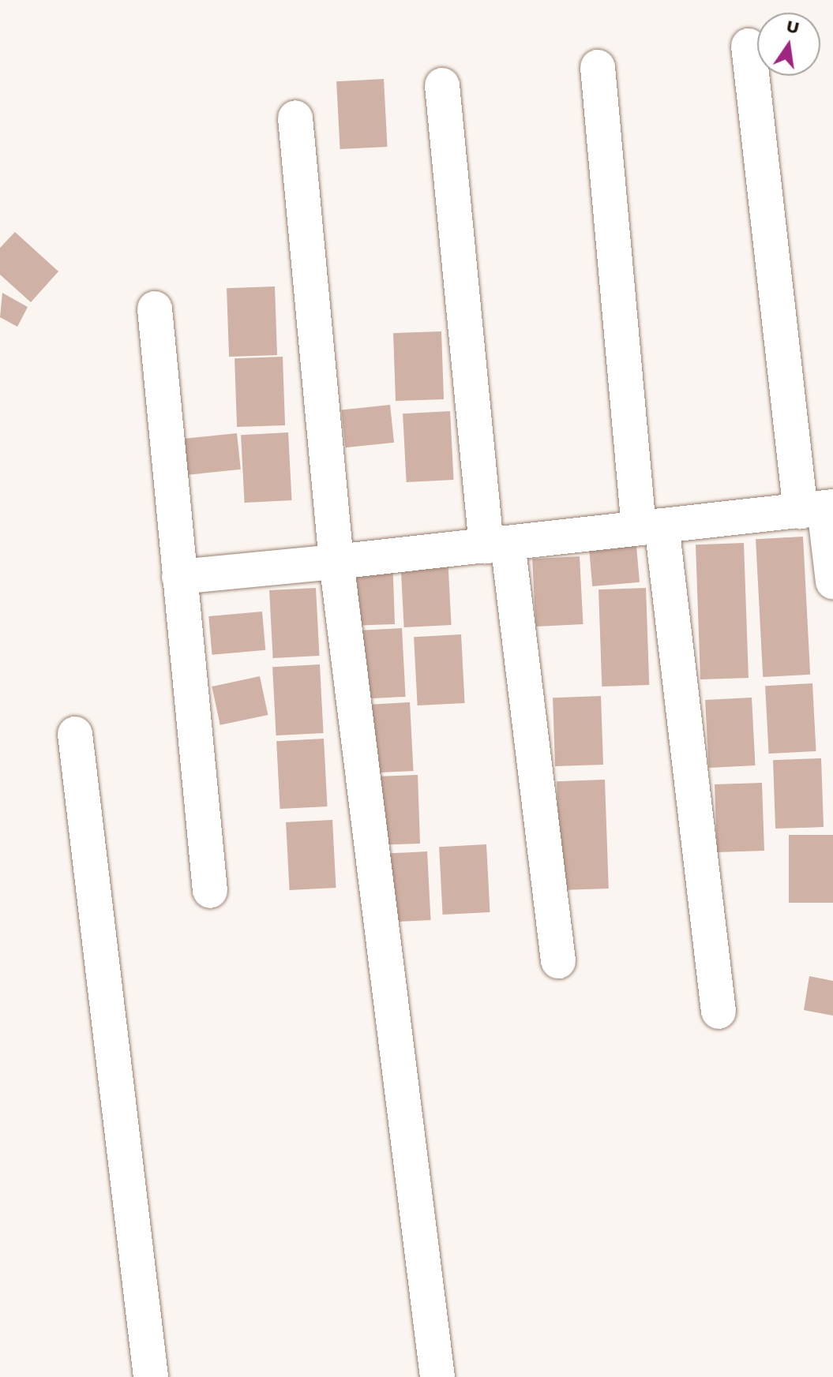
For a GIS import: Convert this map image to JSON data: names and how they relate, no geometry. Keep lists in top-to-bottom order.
{
  "north": "top"
}
